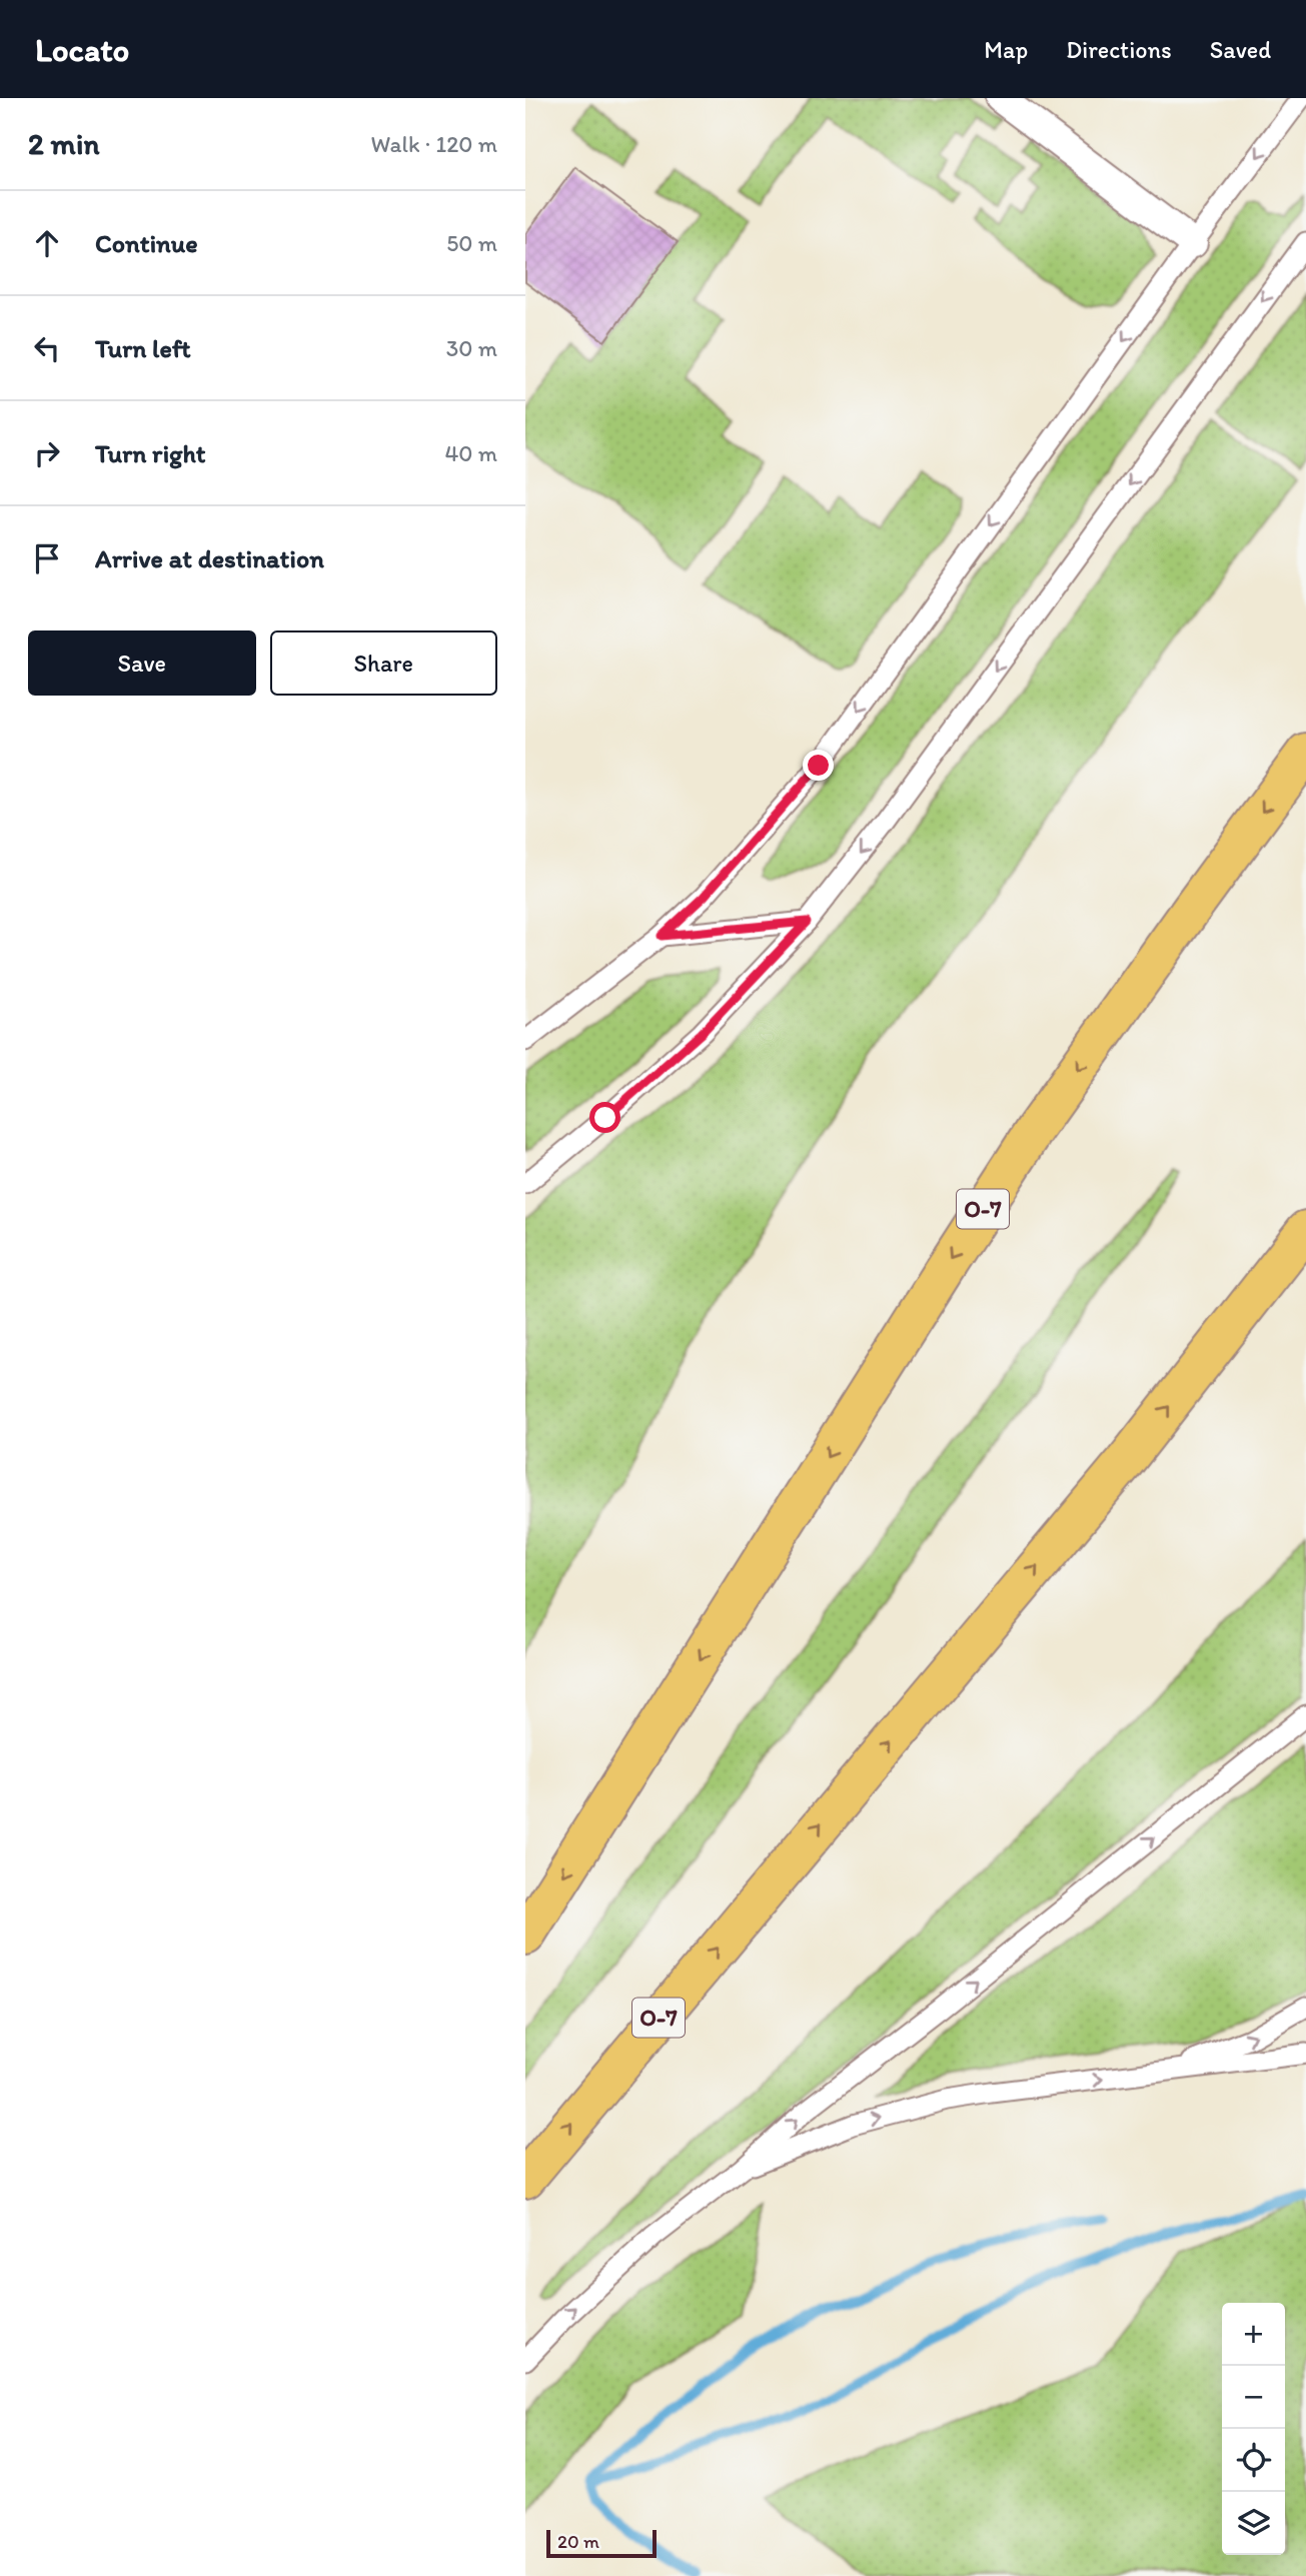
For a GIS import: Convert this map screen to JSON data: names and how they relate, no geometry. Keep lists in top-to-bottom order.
{
  "streets": {
    "highway": ["O-7"]
  },
  "scale_bar": "20 m",
  "page": {
    "header": "Locato",
    "nav": ["Map", "Directions", "Saved"],
    "heading": ["2 min", "Walk · 120 m"],
    "list": [
      ["Continue", "50 m"],
      ["Turn left", "30 m"],
      ["Turn right", "40 m"],
      "Arrive at destination"
    ],
    "buttons": ["Save", "Share"],
    "map_buttons": ["+", "−"],
    "scale": "20 m"
  }
}
